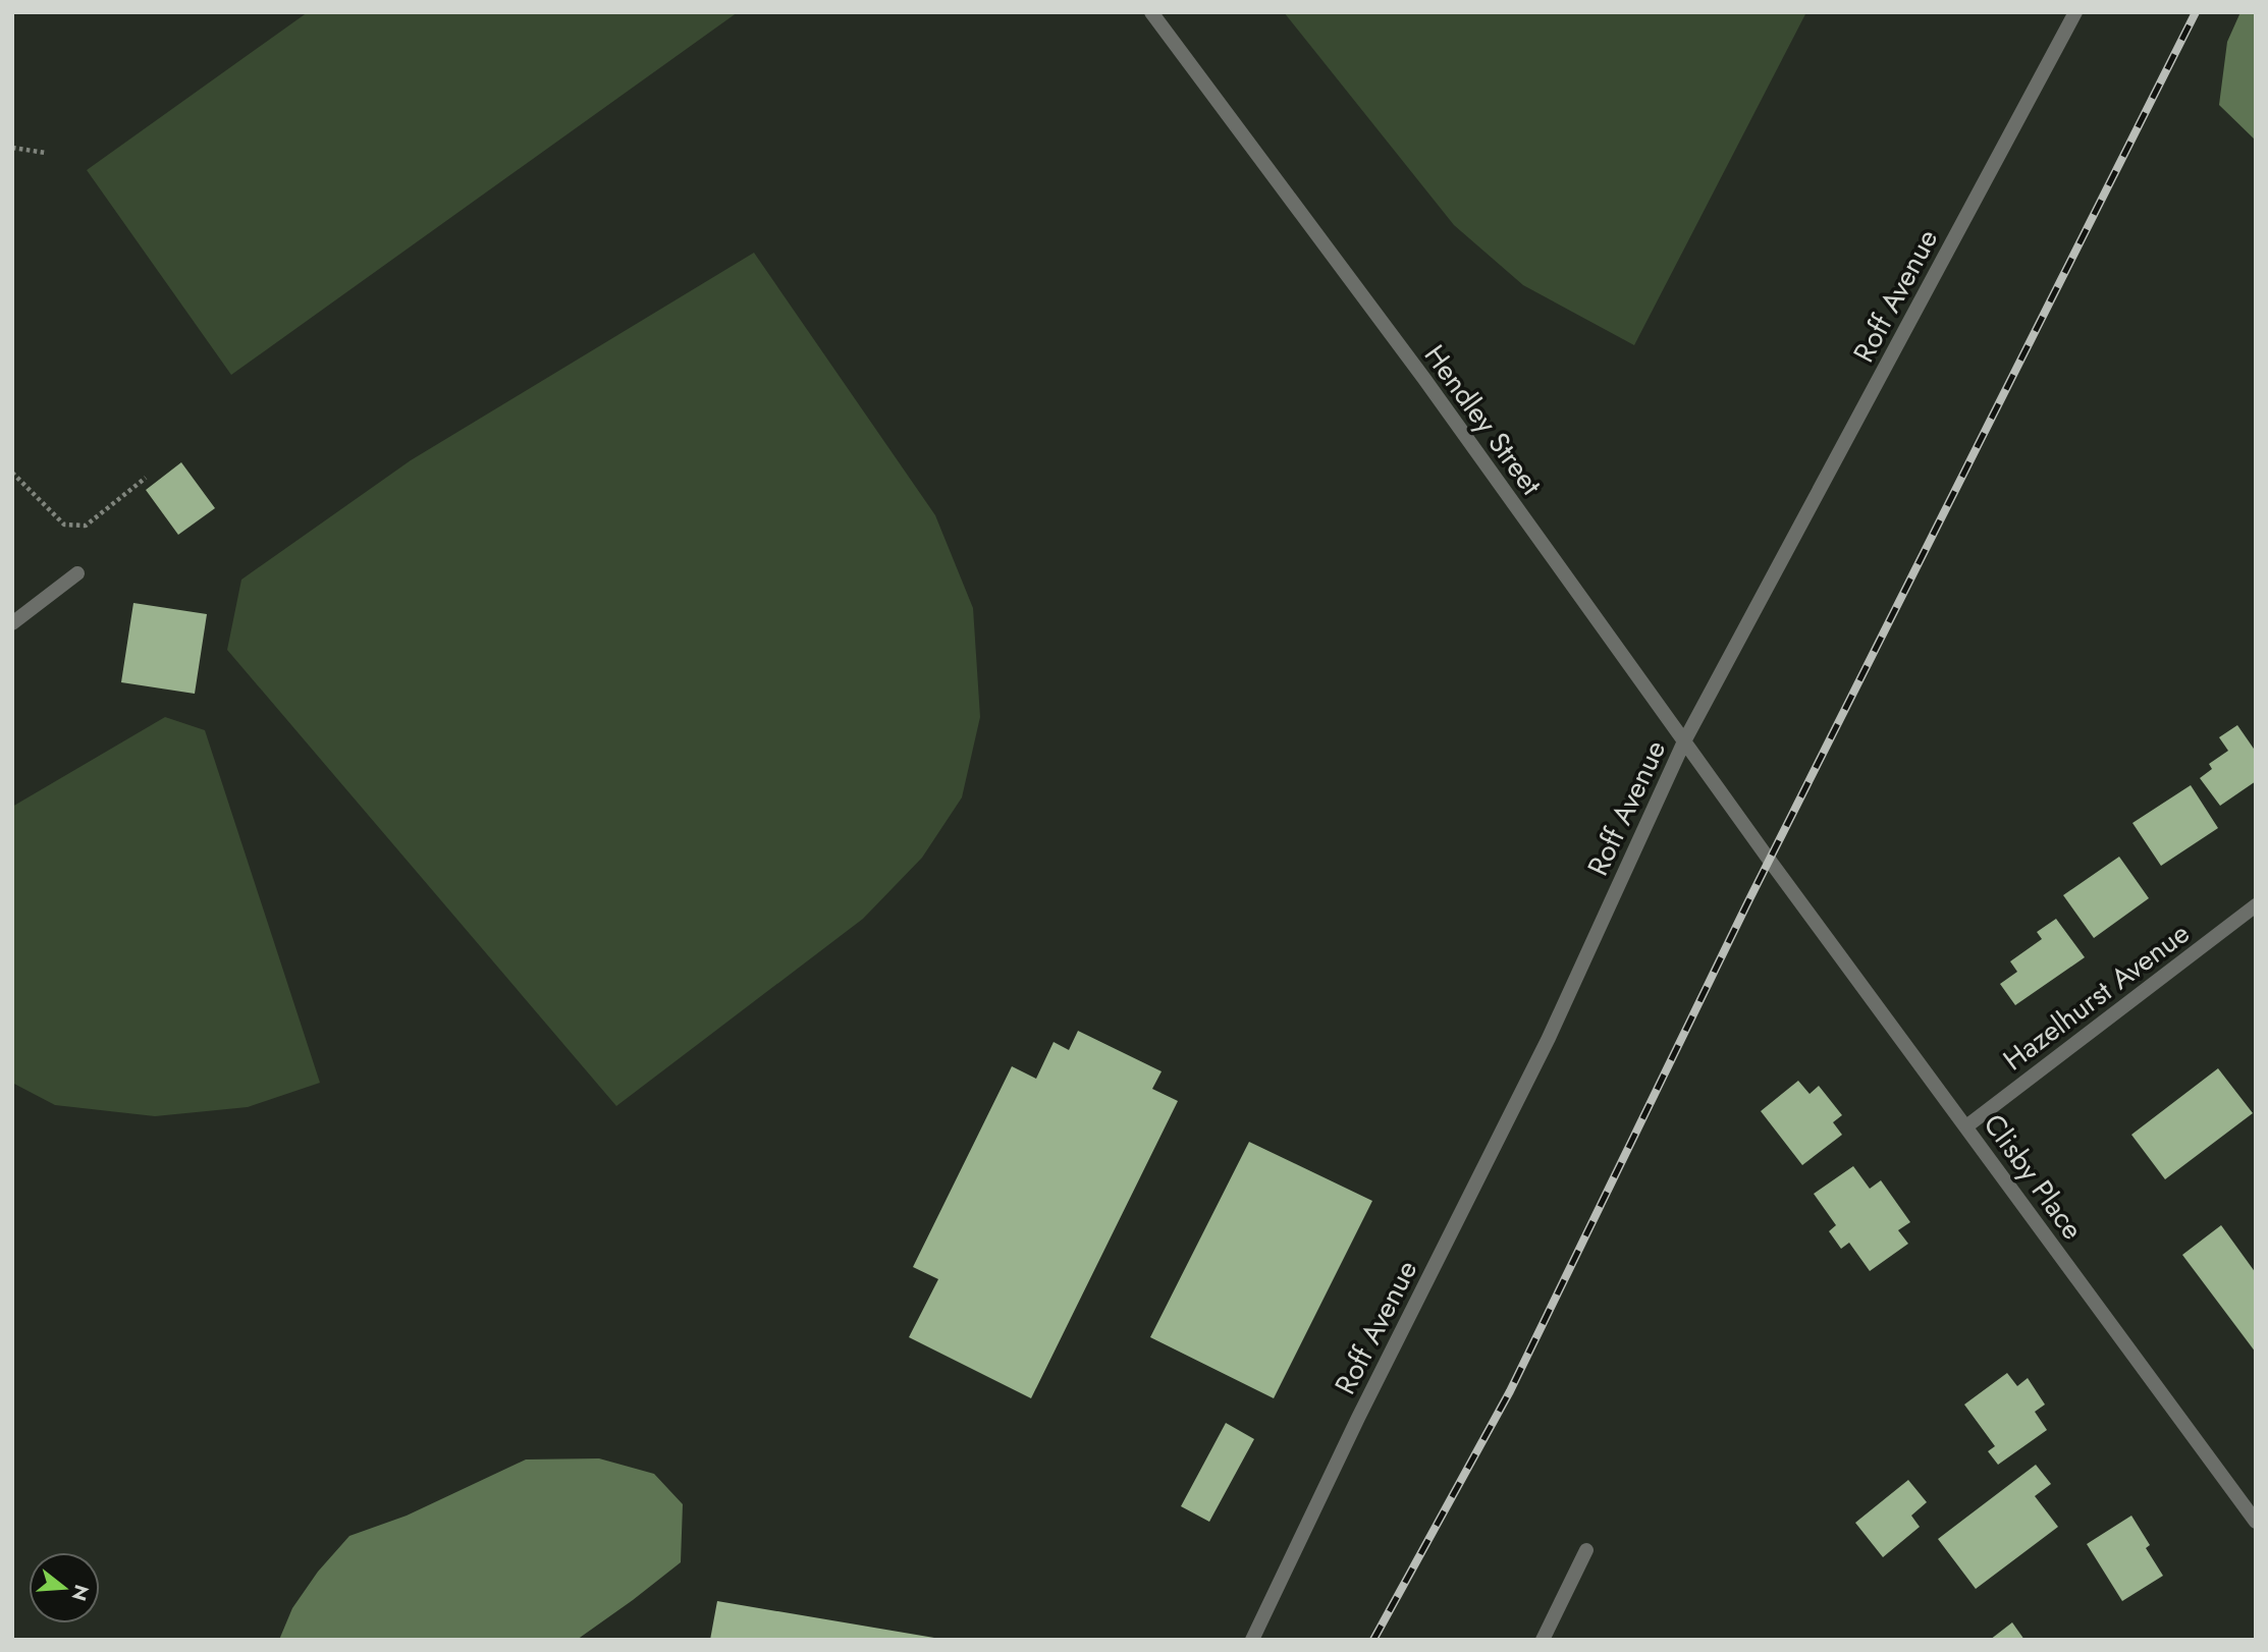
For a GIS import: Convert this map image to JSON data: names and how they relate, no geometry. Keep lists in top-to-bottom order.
{
  "streets": {
    "street": [
      "Roff Avenue",
      "Hendley Street",
      "Hazelhurst Avenue",
      "Clisby Place"
    ]
  },
  "crossings": [
    ["Roff Avenue", "Hendley Street"],
    ["Hendley Street", "Clisby Place"],
    ["Hazelhurst Avenue", "Clisby Place"]
  ],
  "north": "right"
}
